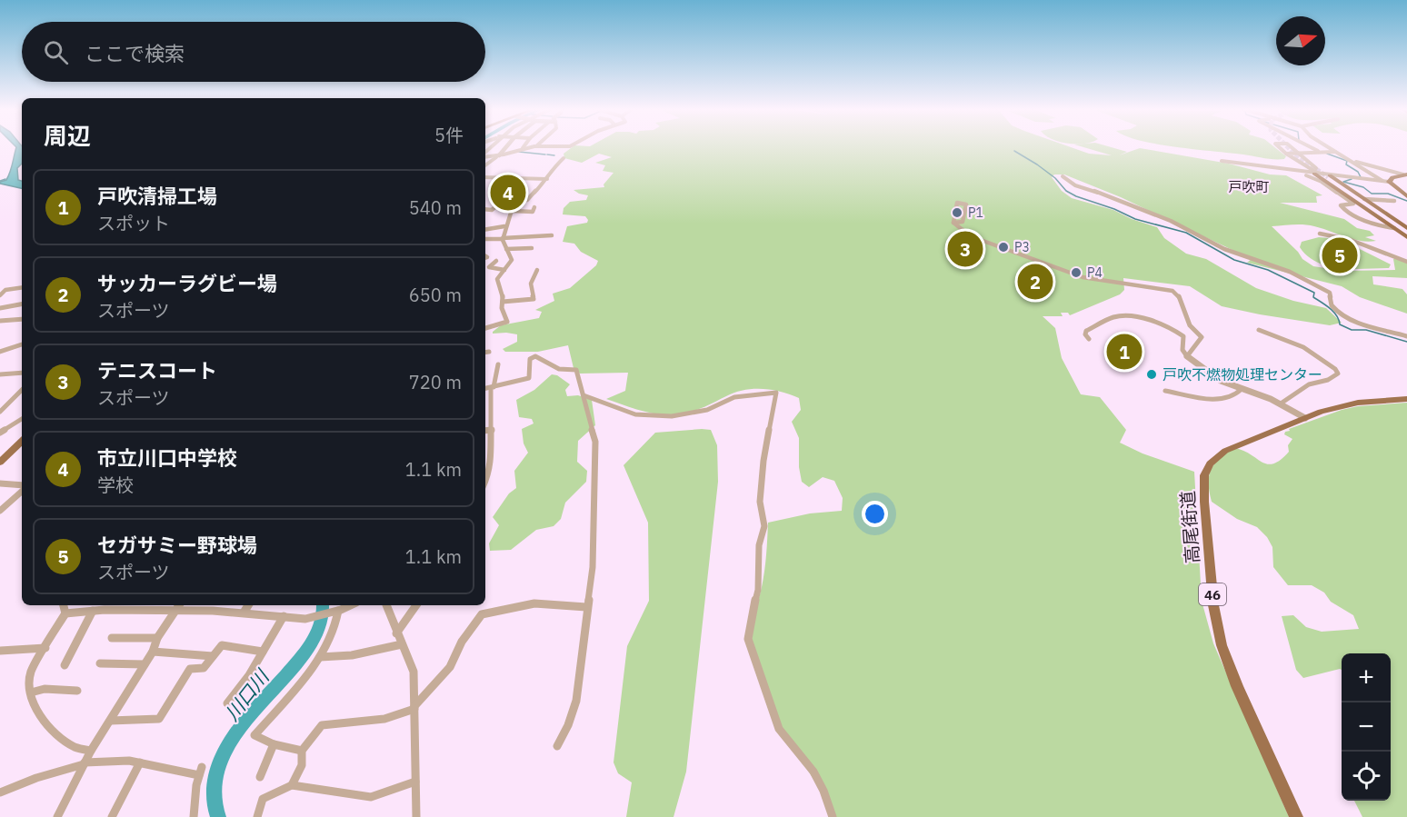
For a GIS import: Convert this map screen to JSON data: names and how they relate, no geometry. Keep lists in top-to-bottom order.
{
  "streets": {
    "main road": ["高尾街道", "46"]
  },
  "districts": ["戸吹町"],
  "water": ["川口川"],
  "places": [
    "P1",
    "P3",
    "P4",
    "戸吹不燃物処理センター"
  ],
  "north": "right",
  "page": {
    "search": "ここで検索",
    "heading": ["周辺", "5件"],
    "list": [
      {
        "mark": "1",
        "name": "戸吹清掃工場",
        "note": "スポット",
        "value": "540 m"
      },
      {
        "mark": "2",
        "name": "サッカーラグビー場",
        "note": "スポーツ",
        "value": "650 m"
      },
      {
        "mark": "3",
        "name": "テニスコート",
        "note": "スポーツ",
        "value": "720 m"
      },
      {
        "mark": "4",
        "name": "市立川口中学校",
        "note": "学校",
        "value": "1.1 km"
      },
      {
        "mark": "5",
        "name": "セガサミー野球場",
        "note": "スポーツ",
        "value": "1.1 km"
      }
    ],
    "pins": [
      "4",
      "3",
      "5",
      "2",
      "1"
    ],
    "map_buttons": ["+", "−"]
  }
}
